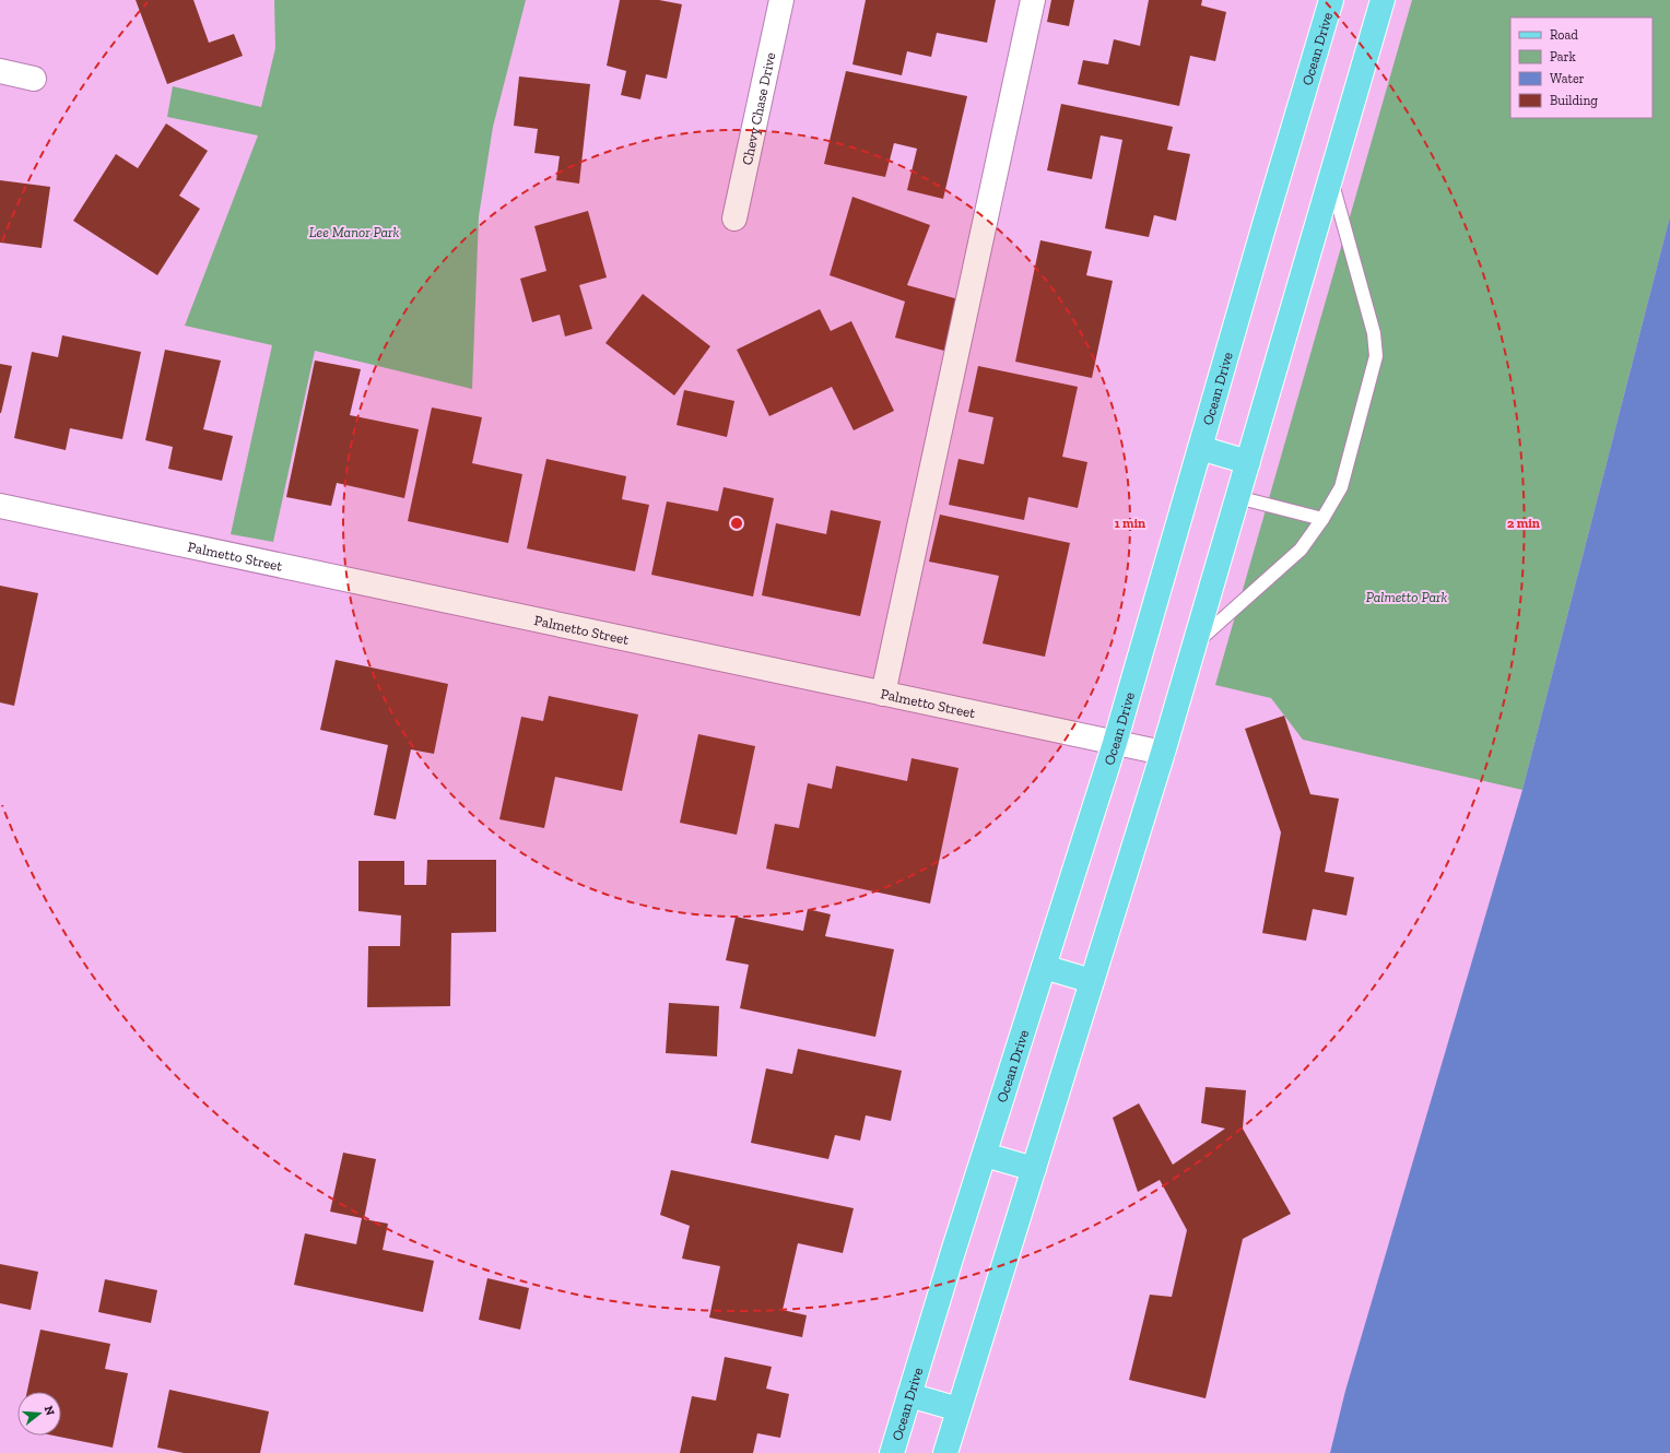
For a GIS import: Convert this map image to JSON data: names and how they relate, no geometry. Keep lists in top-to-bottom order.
{
  "streets": {
    "main road": ["Ocean Drive"],
    "street": ["Chevy Chase Drive", "Palmetto Street"]
  },
  "crossings": [
    ["Ocean Drive", "Palmetto Street"]
  ],
  "parks": ["Lee Manor Park", "Palmetto Park"],
  "legend": [
    "Road",
    "Park",
    "Water",
    "Building"
  ],
  "north": "right",
  "rings": ["1 min", "2 min"]
}
